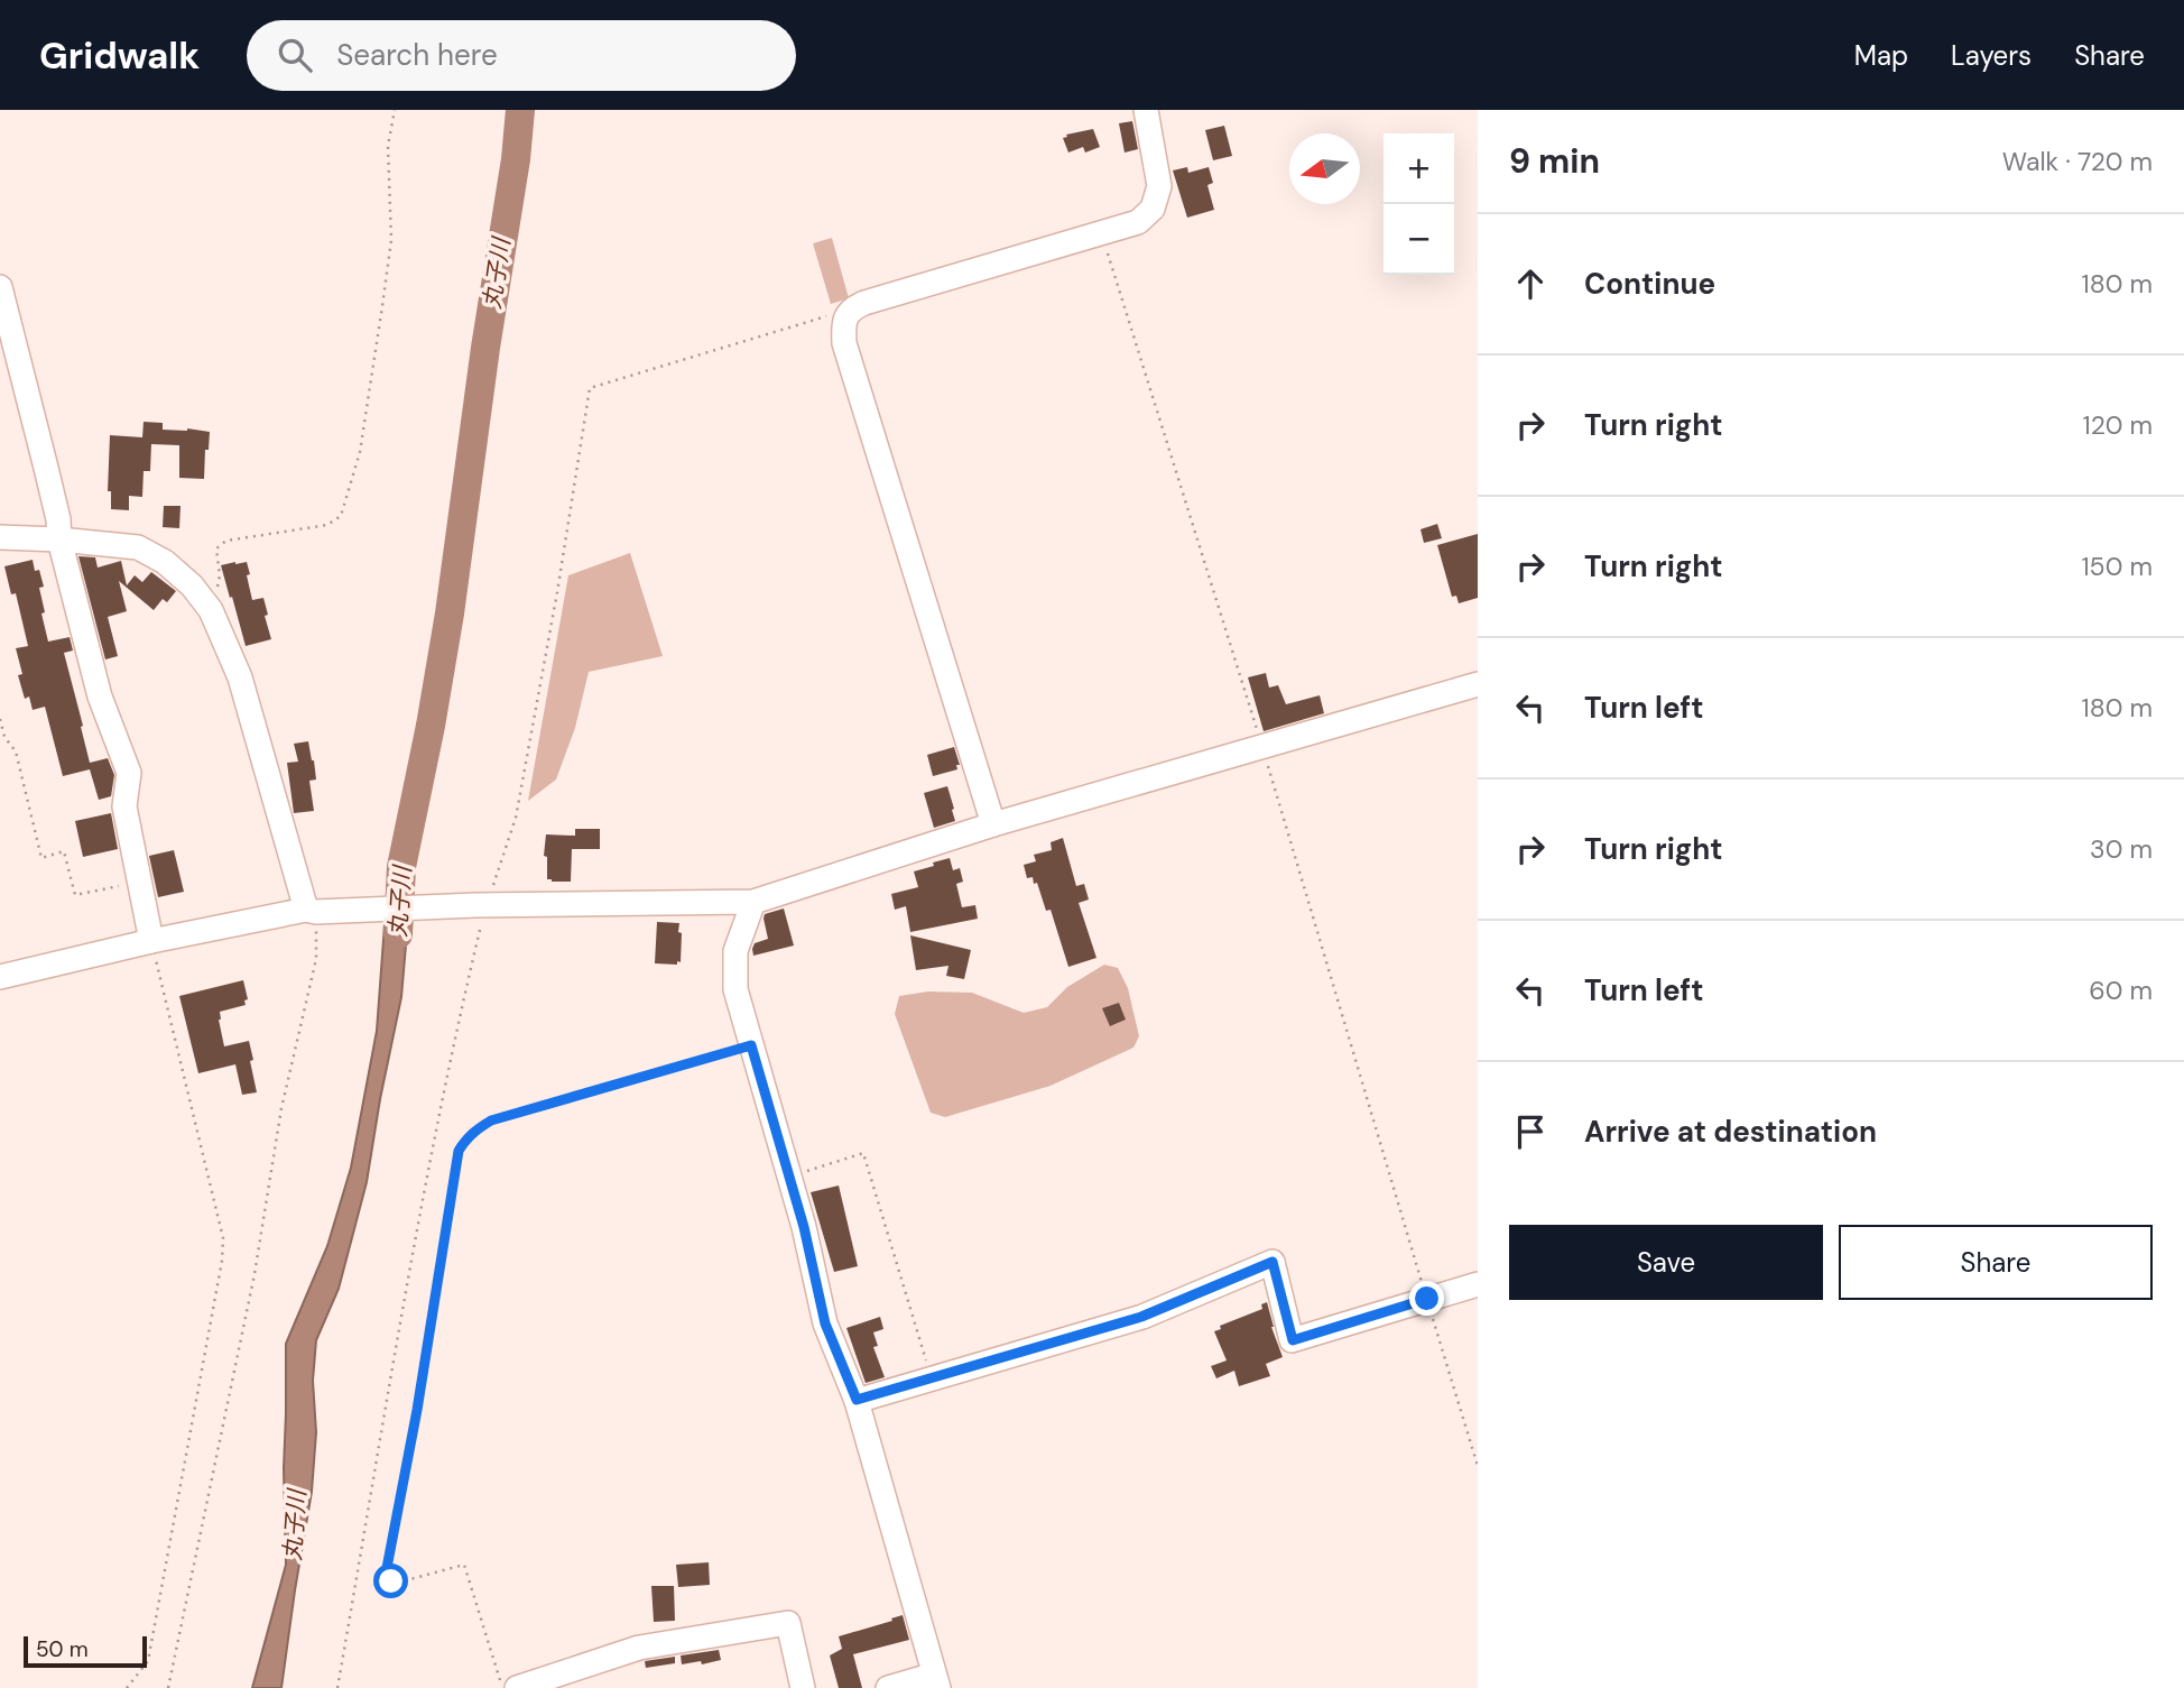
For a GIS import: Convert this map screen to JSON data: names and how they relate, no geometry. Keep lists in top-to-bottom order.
{
  "water": ["丸子川"],
  "scale_bar": "50 m",
  "north": "left",
  "page": {
    "header": "Gridwalk",
    "search": "Search here",
    "nav": ["Map", "Layers", "Share"],
    "heading": ["9 min", "Walk · 720 m"],
    "map_buttons": ["+", "−"],
    "list": [
      ["Continue", "180 m"],
      ["Turn right", "120 m"],
      ["Turn right", "150 m"],
      ["Turn left", "180 m"],
      ["Turn right", "30 m"],
      ["Turn left", "60 m"],
      "Arrive at destination"
    ],
    "buttons": ["Save", "Share"],
    "scale": "50 m"
  }
}
